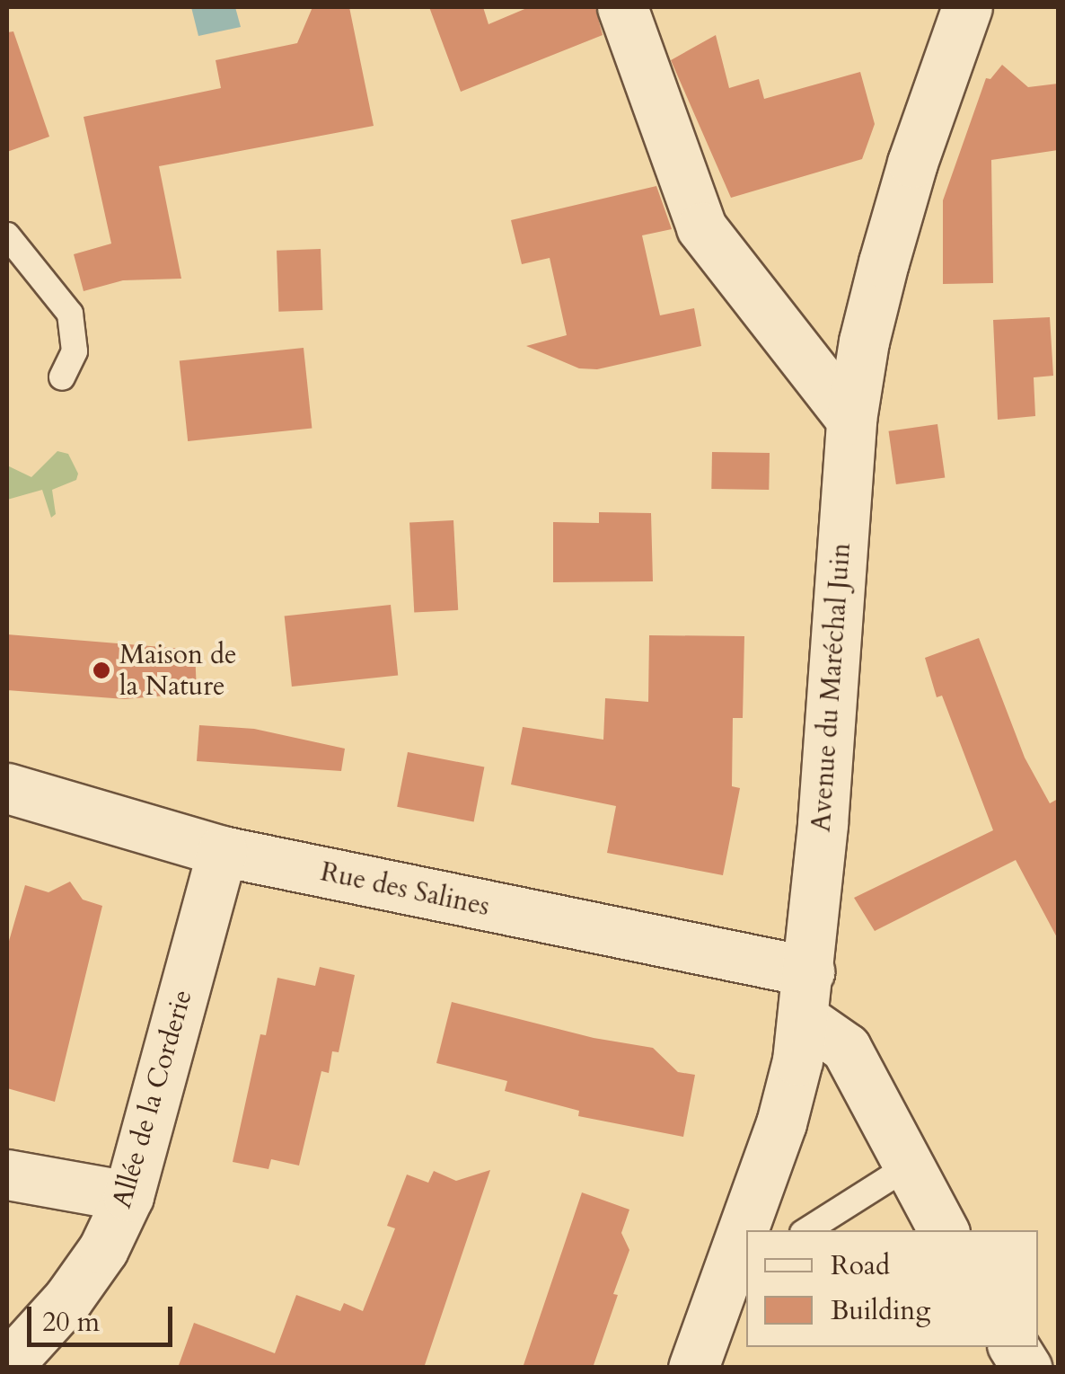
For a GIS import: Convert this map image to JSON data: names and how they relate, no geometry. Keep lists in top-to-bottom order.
{
  "streets": {
    "street": ["Avenue du Maréchal Juin", "Rue des Salines", "Allée de la Corderie"]
  },
  "crossings": [
    ["Avenue du Maréchal Juin", "Rue des Salines"],
    ["Rue des Salines", "Allée de la Corderie"]
  ],
  "places": ["Maison de la Nature"],
  "legend": ["Road", "Building"],
  "scale_bar": "20 m"
}
